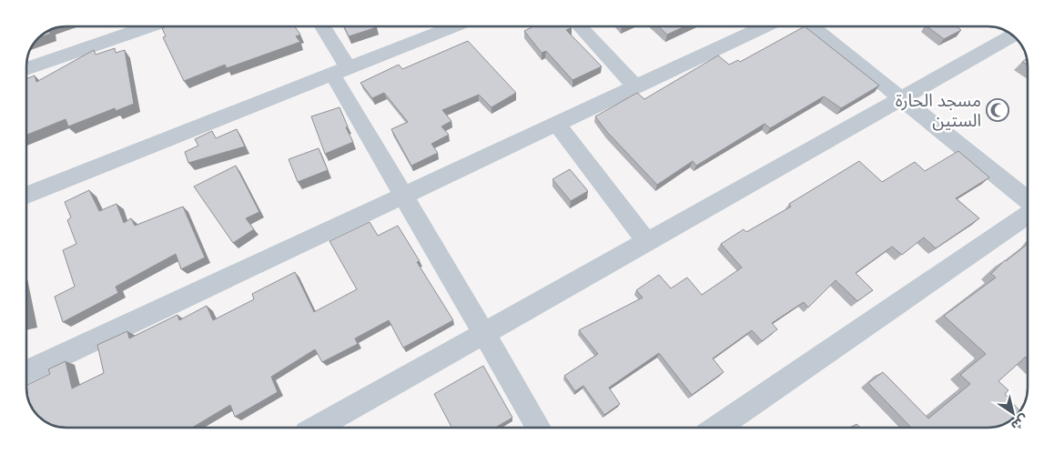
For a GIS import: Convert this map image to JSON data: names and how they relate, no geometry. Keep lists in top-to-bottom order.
{
  "places": {
    "mosque": ["مسجد الحارة الستين"]
  },
  "north": "bottom right"
}
